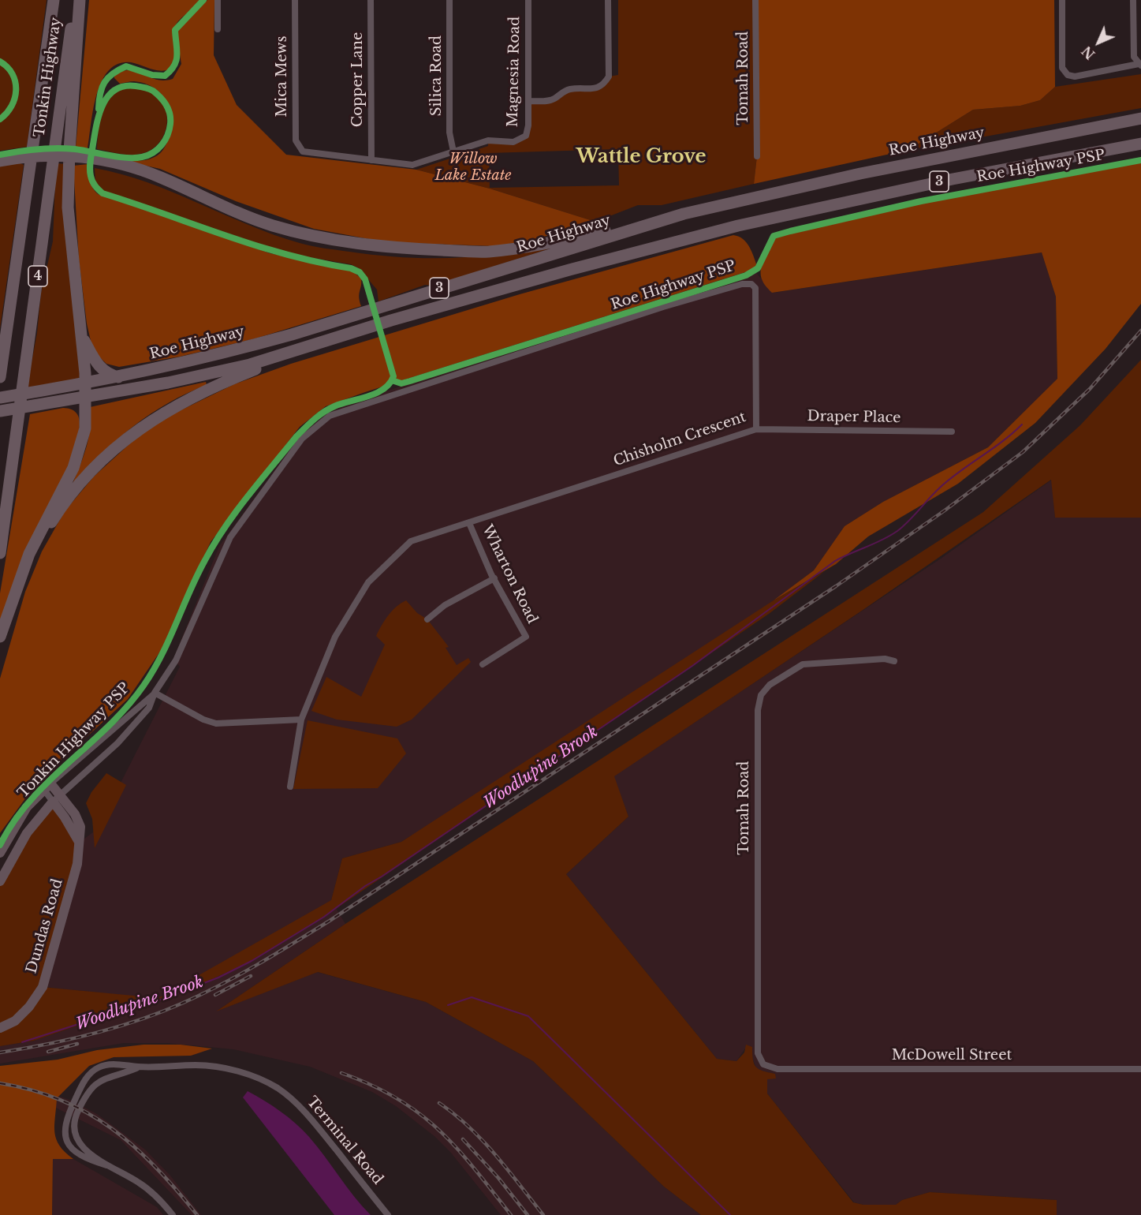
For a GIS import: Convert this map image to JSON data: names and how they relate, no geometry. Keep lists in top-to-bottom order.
{
  "streets": {
    "highway": [
      "Tonkin Highway",
      "Roe Highway",
      "3",
      "4"
    ],
    "main road": ["Dundas Road"],
    "street": [
      "Magnesia Road",
      "Silica Road",
      "Mica Mews",
      "Tomah Road",
      "Copper Lane",
      "Draper Place",
      "Chisholm Crescent",
      "Wharton Road",
      "McDowell Street",
      "Terminal Road"
    ],
    "cycle path": ["Roe Highway PSP", "Tonkin Highway PSP"]
  },
  "crossings": [
    ["Magnesia Road", "Silica Road"],
    ["Mica Mews", "Copper Lane"],
    ["Tomah Road", "McDowell Street"],
    ["Draper Place", "Chisholm Crescent"],
    ["Chisholm Crescent", "Wharton Road"]
  ],
  "districts": ["Wattle Grove"],
  "water": ["Woodlupine Brook"],
  "parks": ["Willow Lake Estate"],
  "north": "bottom left"
}
